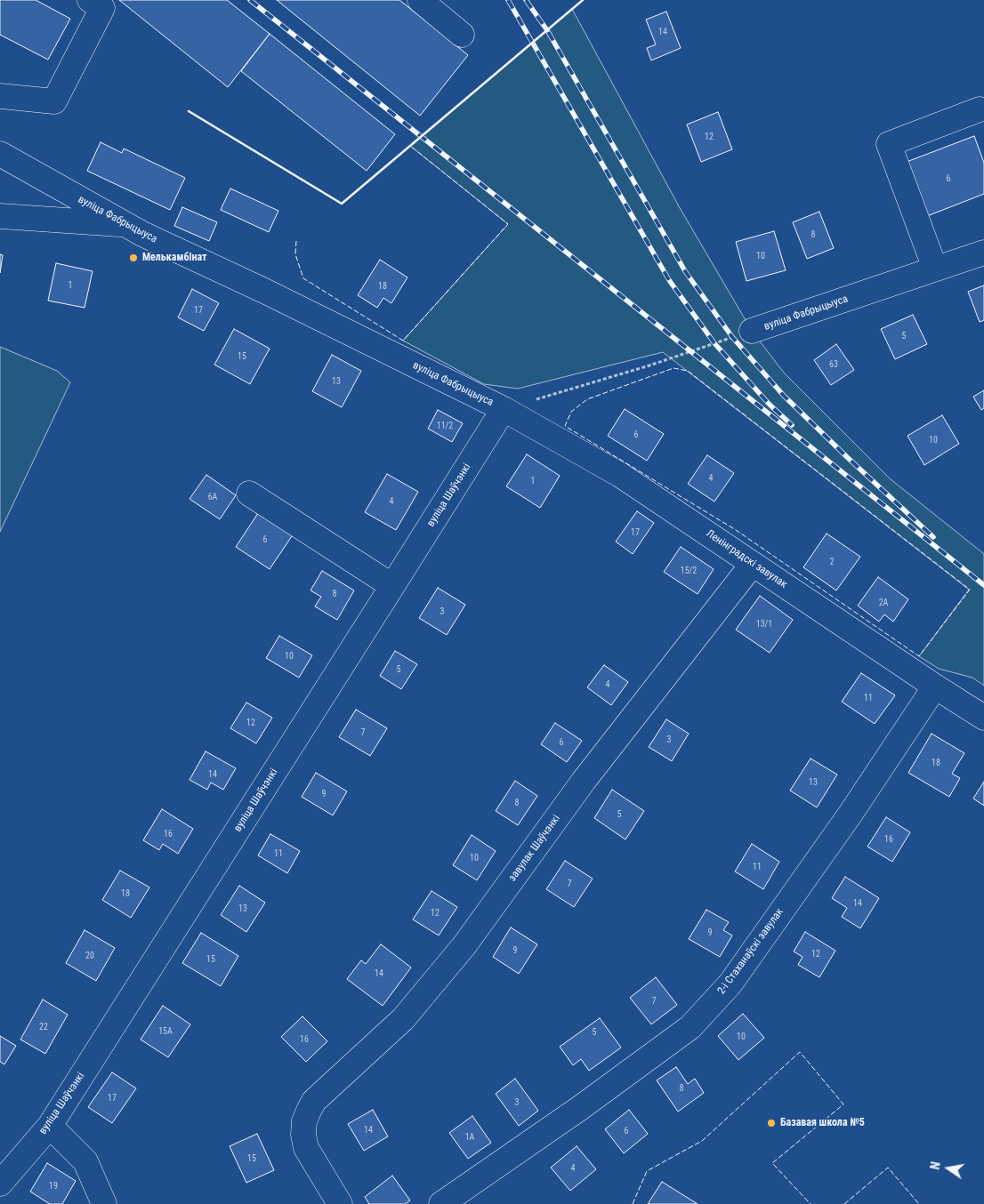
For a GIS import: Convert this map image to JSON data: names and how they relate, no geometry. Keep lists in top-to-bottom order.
{
  "streets": {
    "street": [
      "вуліца Фабрыцыуса",
      "вуліца Шаўчэнкі",
      "Ленінградскі завулак",
      "завулак Шаўчэнкі",
      "2-і Стаханаўскі завулак"
    ]
  },
  "crossings": [
    ["вуліца Фабрыцыуса", "вуліца Шаўчэнкі"],
    ["вуліца Фабрыцыуса", "Ленінградскі завулак"],
    ["вуліца Шаўчэнкі", "Ленінградскі завулак"],
    ["Ленінградскі завулак", "завулак Шаўчэнкі"],
    ["Ленінградскі завулак", "2-і Стаханаўскі завулак"]
  ],
  "places": ["Мелькамбінат", "Базавая школа №5"],
  "house_numbers": [
    "14",
    "12",
    "6",
    "8",
    "10",
    "1",
    "18",
    "17",
    "5",
    "15",
    "63",
    "13",
    "11/2",
    "6",
    "10",
    "4",
    "1",
    "6А",
    "4",
    "17",
    "6",
    "2",
    "15/2",
    "8",
    "2А",
    "3",
    "13/1",
    "10",
    "5",
    "4",
    "11",
    "12",
    "7",
    "3",
    "6",
    "18",
    "14",
    "13",
    "9",
    "8",
    "5",
    "16",
    "16",
    "11",
    "10",
    "11",
    "7",
    "18",
    "14",
    "13",
    "12",
    "9",
    "9",
    "12",
    "20",
    "15",
    "14",
    "7",
    "22",
    "15А",
    "5",
    "10",
    "16",
    "8",
    "17",
    "3",
    "14",
    "6",
    "1А",
    "15",
    "4",
    "19"
  ],
  "north": "left"
}
